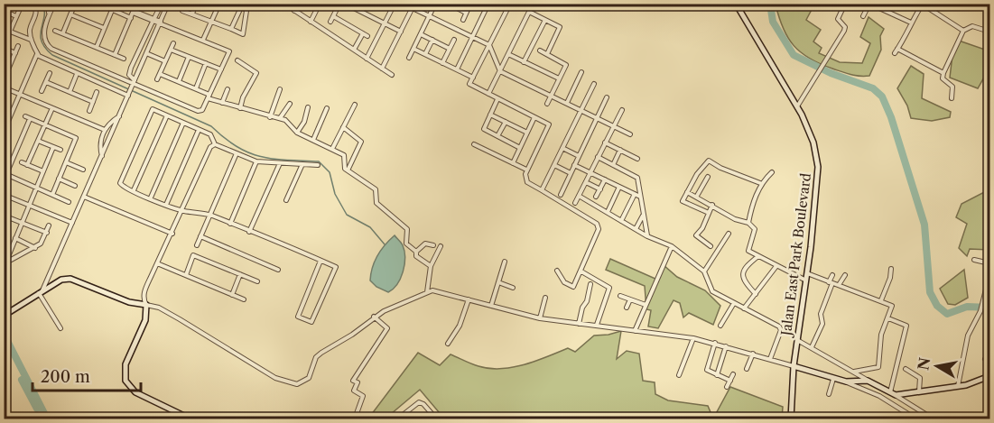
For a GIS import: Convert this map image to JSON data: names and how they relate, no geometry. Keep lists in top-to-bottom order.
{
  "streets": {
    "street": ["Jalan East Park Boulevard"]
  },
  "scale_bar": "200 m",
  "north": "left"
}
